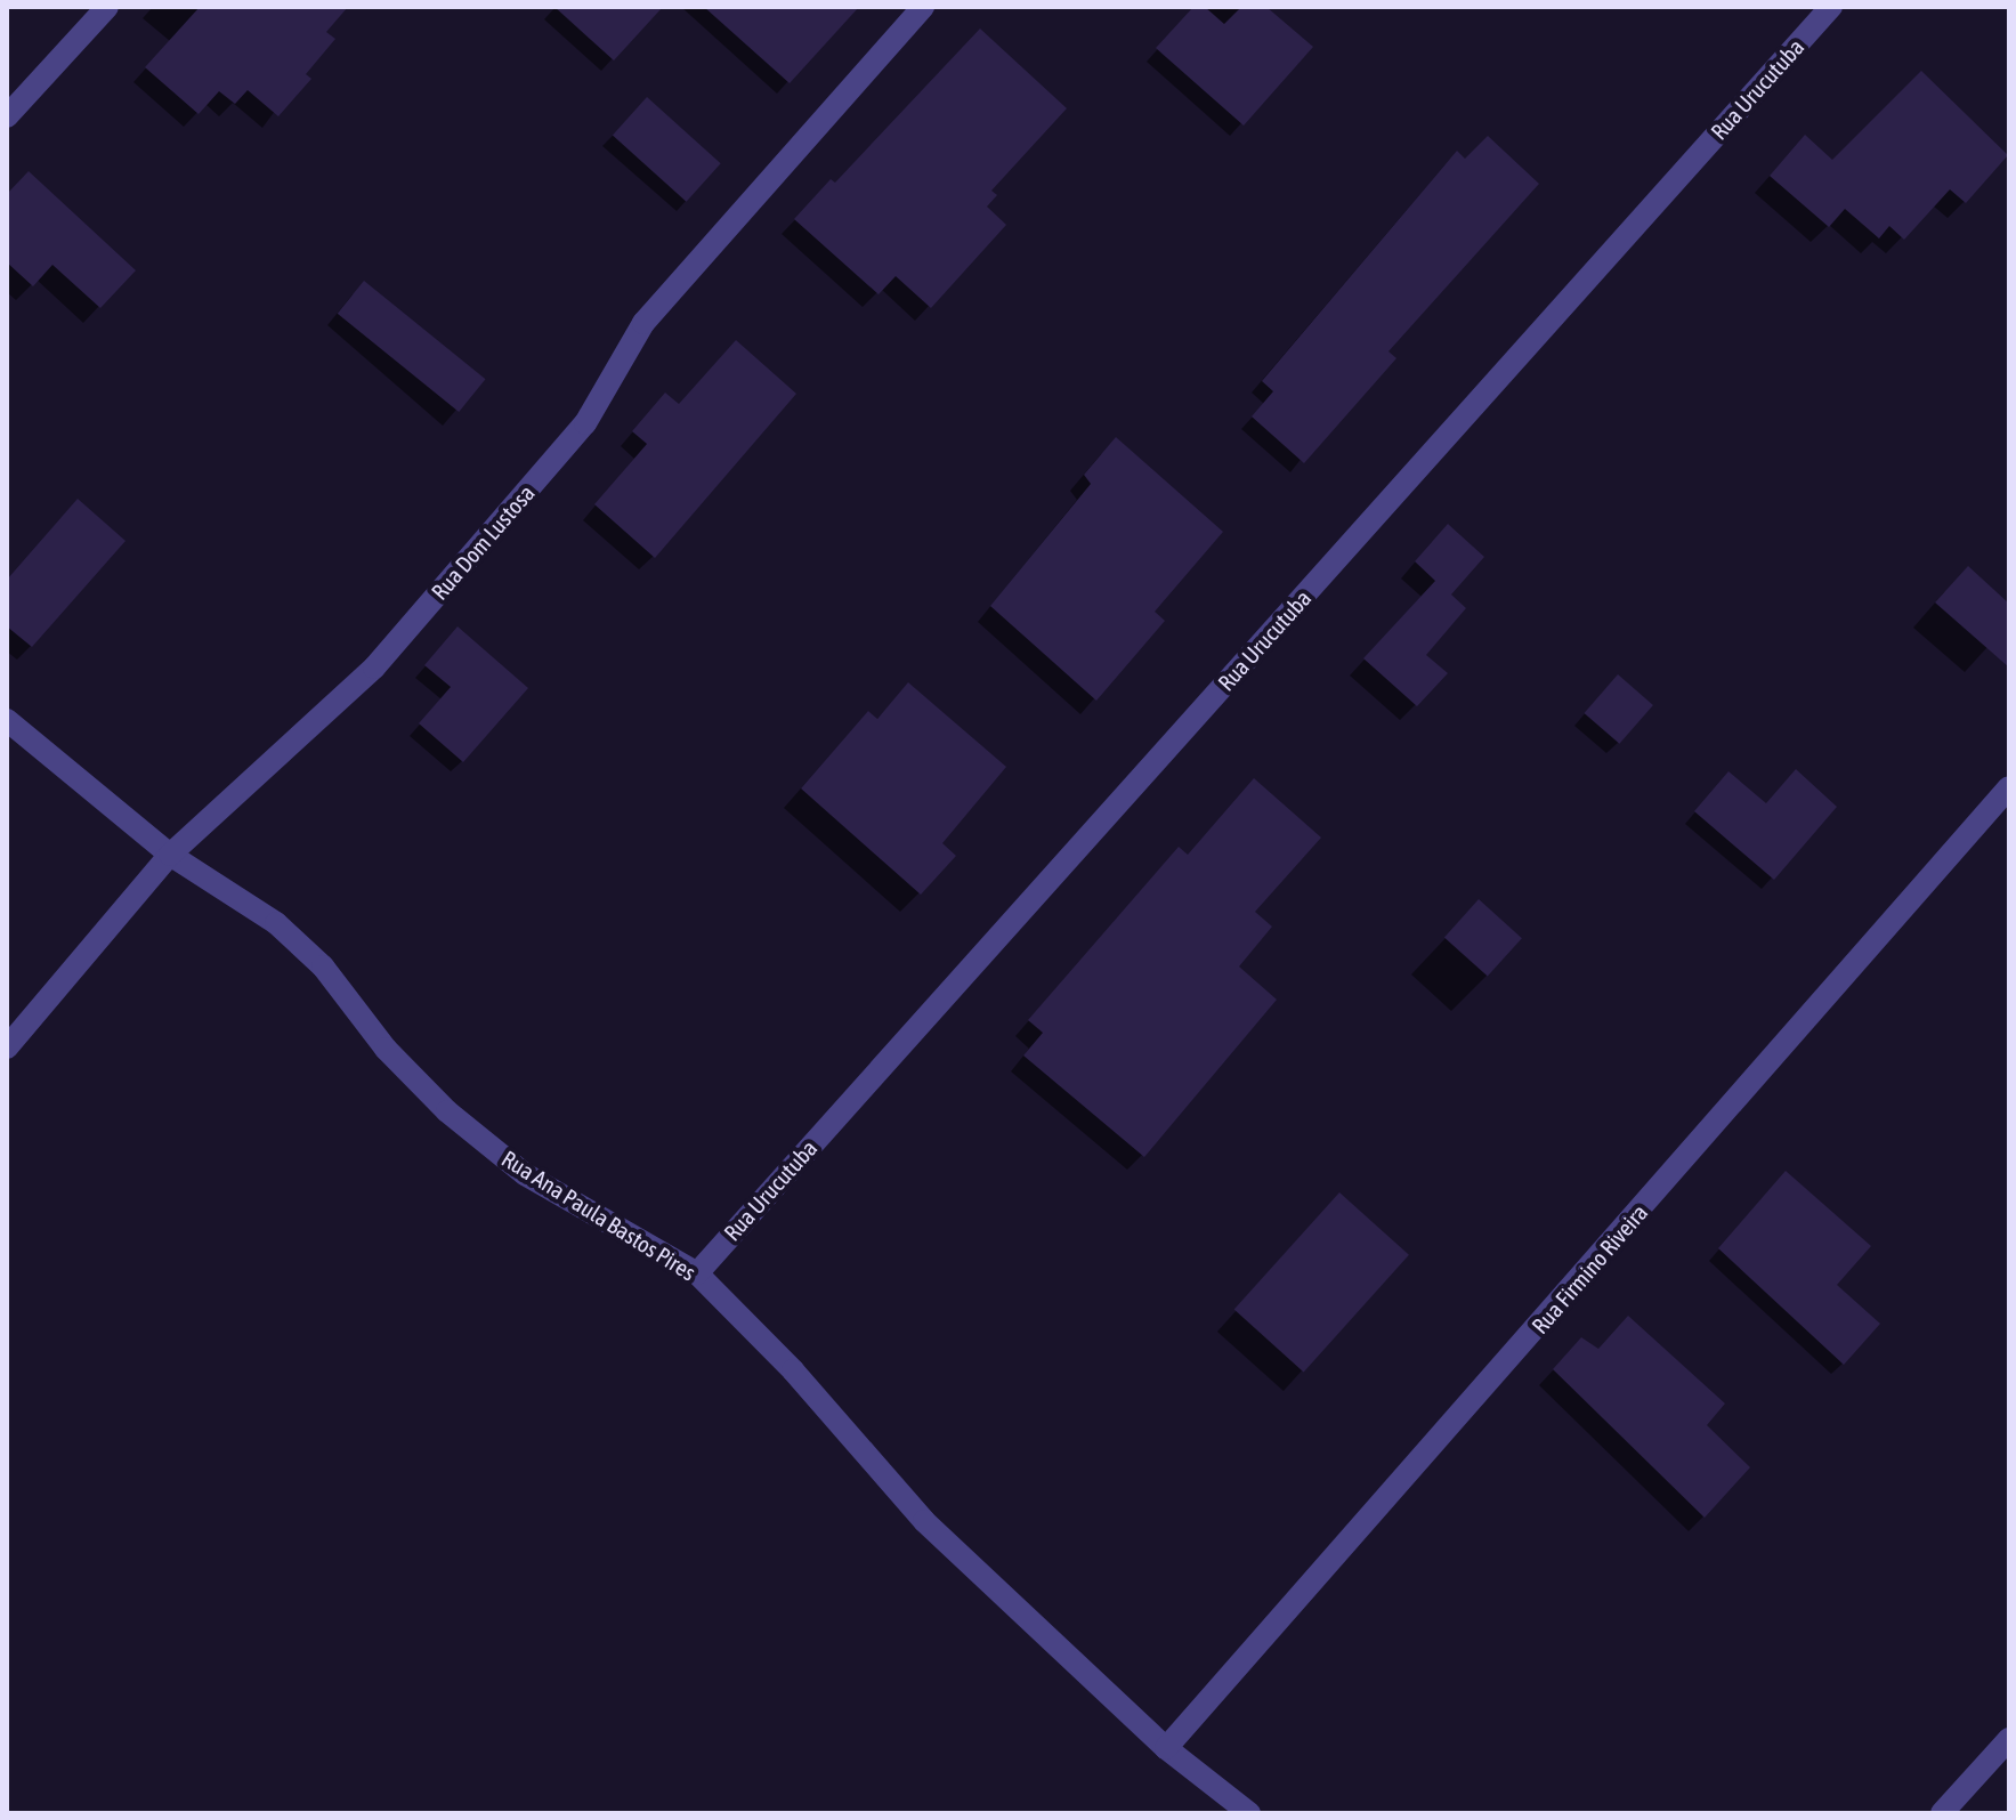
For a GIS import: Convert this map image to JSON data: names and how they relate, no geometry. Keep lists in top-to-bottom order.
{
  "streets": {
    "street": [
      "Rua Urucutuba",
      "Rua Dom Lustosa",
      "Rua Ana Paula Bastos Pires",
      "Rua Firmino Riveira"
    ]
  },
  "crossings": [
    ["Rua Urucutuba", "Rua Ana Paula Bastos Pires"],
    ["Rua Dom Lustosa", "Rua Ana Paula Bastos Pires"],
    ["Rua Ana Paula Bastos Pires", "Rua Firmino Riveira"]
  ]
}
